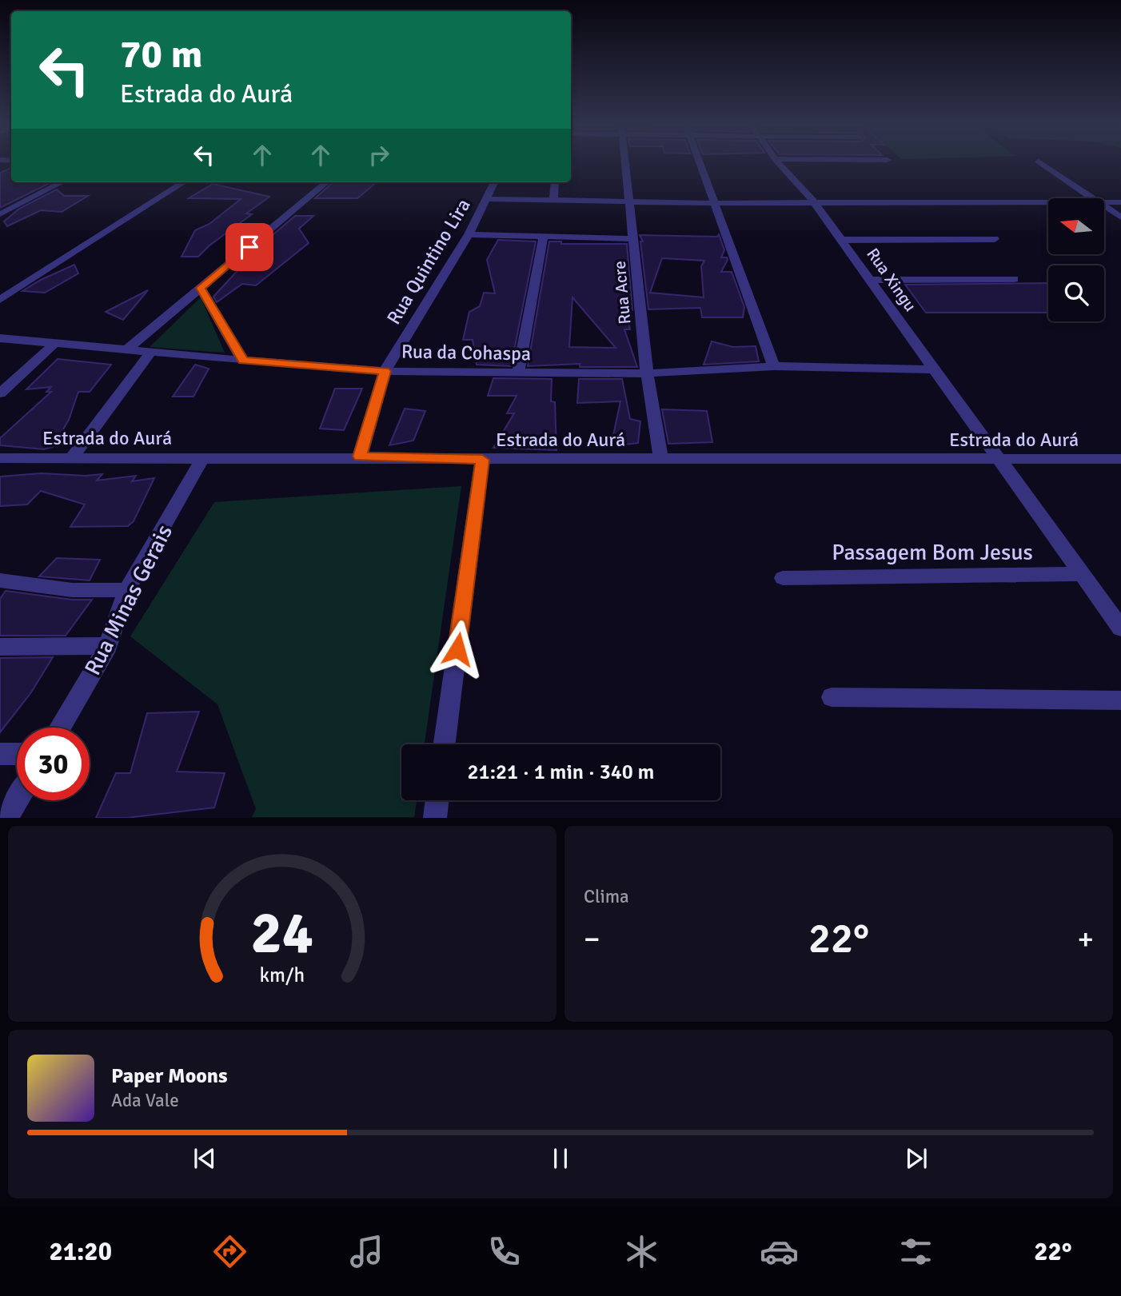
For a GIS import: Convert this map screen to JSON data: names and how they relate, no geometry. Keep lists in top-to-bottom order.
{
  "streets": {
    "street": [
      "Rua Quintino Lira",
      "Rua Xingu",
      "Rua Acre",
      "Rua da Cohaspa",
      "Estrada do Aurá",
      "Passagem Bom Jesus",
      "Rua Minas Gerais"
    ]
  },
  "crossings": [
    ["Rua Quintino Lira", "Rua da Cohaspa"],
    ["Rua Quintino Lira", "Estrada do Aurá"],
    ["Rua Xingu", "Rua da Cohaspa"],
    ["Rua Xingu", "Estrada do Aurá"],
    ["Rua Xingu", "Passagem Bom Jesus"],
    ["Rua Acre", "Rua da Cohaspa"],
    ["Rua Acre", "Estrada do Aurá"],
    ["Estrada do Aurá", "Rua Minas Gerais"]
  ],
  "north": "left",
  "page": {
    "turn": ["70 m", "Estrada do Aurá"],
    "limit": "30",
    "trip": "21:21 · 1 min · 340 m",
    "tile": "Clima",
    "heat": ["−", "22°", "+"],
    "song": ["Paper Moons", "Ada Vale"],
    "tabs": ["21:20", "22°"],
    "gauge": ["24", "km/h"]
  }
}
